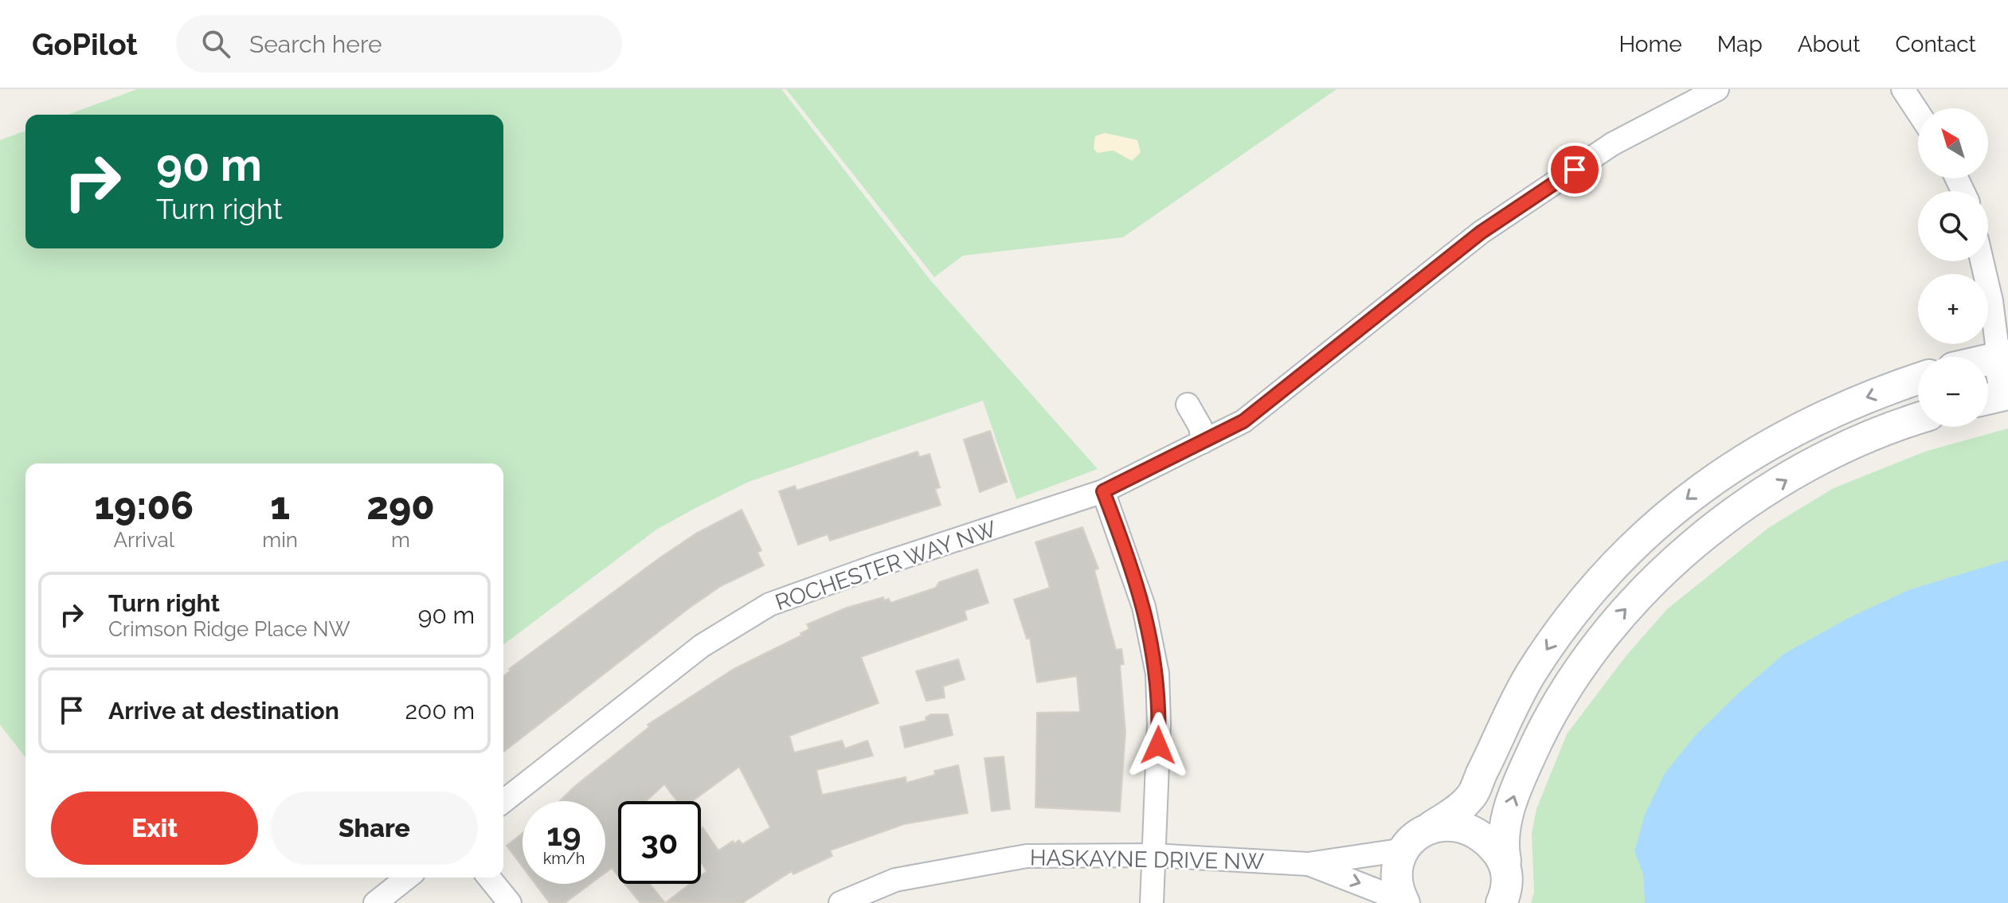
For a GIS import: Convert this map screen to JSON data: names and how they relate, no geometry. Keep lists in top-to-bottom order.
{
  "streets": {
    "street": ["ROCHESTER WAY NW", "HASKAYNE DRIVE NW"]
  },
  "north": "top left",
  "page": {
    "header": "GoPilot",
    "search": "Search here",
    "nav": [
      "Home",
      "Map",
      "About",
      "Contact"
    ],
    "map_buttons": ["+", "−"],
    "turn": ["90 m", "Turn right"],
    "eta": [
      "19:06",
      "Arrival",
      "1",
      "min",
      "290",
      "m"
    ],
    "list": [
      {
        "name": "Turn right",
        "note": "Crimson Ridge Place NW",
        "value": "90 m"
      },
      {
        "name": "Arrive at destination",
        "value": "200 m"
      }
    ],
    "buttons": ["Exit", "Share"],
    "speed": "19 km/h",
    "limit": "30"
  }
}
